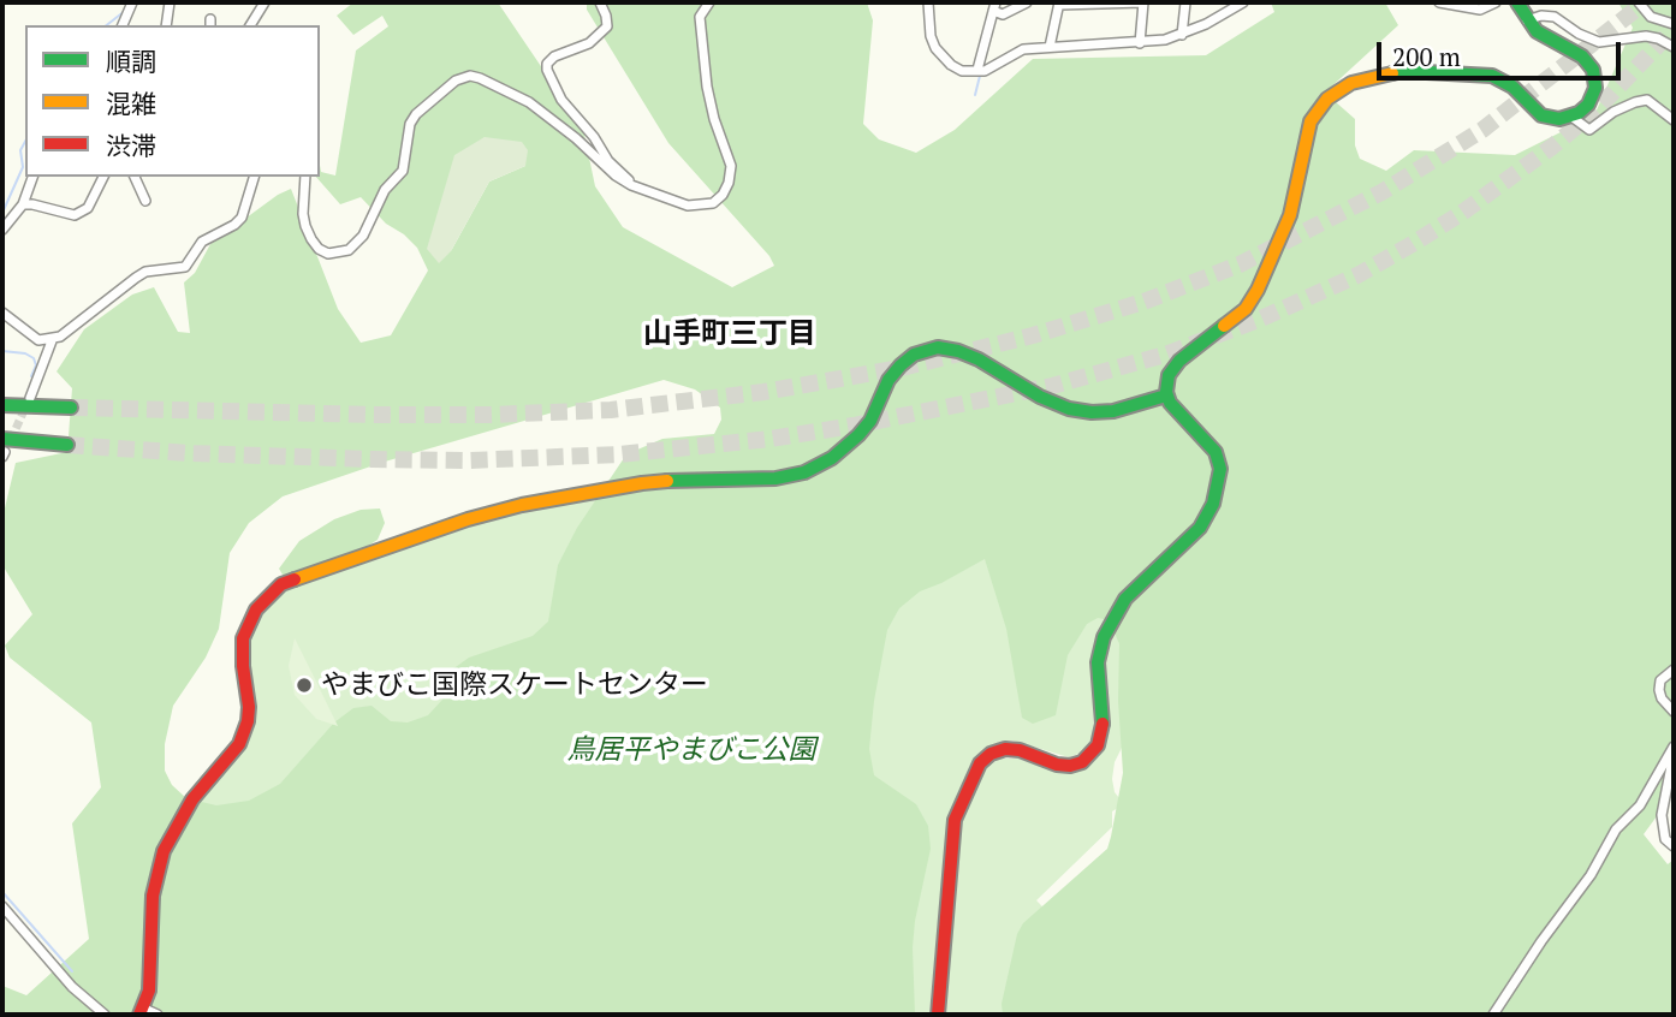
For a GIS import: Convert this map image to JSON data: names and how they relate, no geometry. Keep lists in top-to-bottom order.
{
  "districts": ["山手町三丁目"],
  "parks": ["鳥居平やまびこ公園"],
  "places": ["やまびこ国際スケートセンター"],
  "legend": ["順調", "混雑", "渋滞"],
  "scale_bar": "200 m"
}
